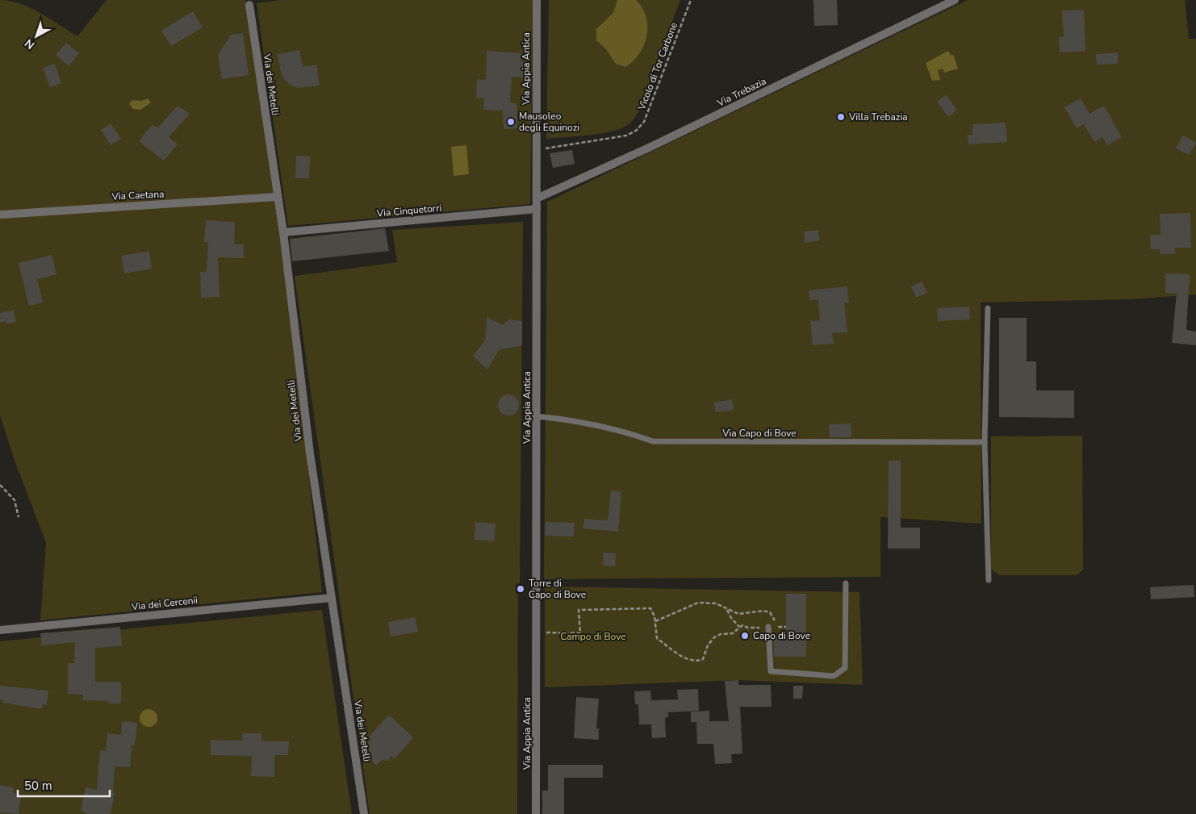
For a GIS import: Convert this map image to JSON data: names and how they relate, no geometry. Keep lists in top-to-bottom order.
{
  "streets": {
    "street": [
      "Via Appia Antica",
      "Via dei Metelli",
      "Via Trebazia",
      "Via Caetana",
      "Via Cinquetorri",
      "Via dei Cercenii"
    ],
    "lane": ["Via Capo di Bove"],
    "path": ["Vicolo di Tor Carbone"]
  },
  "crossings": [
    ["Vicolo di Tor Carbone", "Via Appia Antica"],
    ["Via Appia Antica", "Via Trebazia"],
    ["Via Appia Antica", "Via Cinquetorri"],
    ["Via Appia Antica", "Via Capo di Bove"],
    ["Via dei Metelli", "Via Caetana"],
    ["Via dei Metelli", "Via Cinquetorri"],
    ["Via dei Metelli", "Via dei Cercenii"]
  ],
  "parks": ["Campo di Bove"],
  "places": [
    "Villa Trebazia",
    "Mausoleo degli Equinozi",
    "Torre di Capo di Bove",
    "Capo di Bove"
  ],
  "scale_bar": "50 m",
  "north": "bottom left"
}
